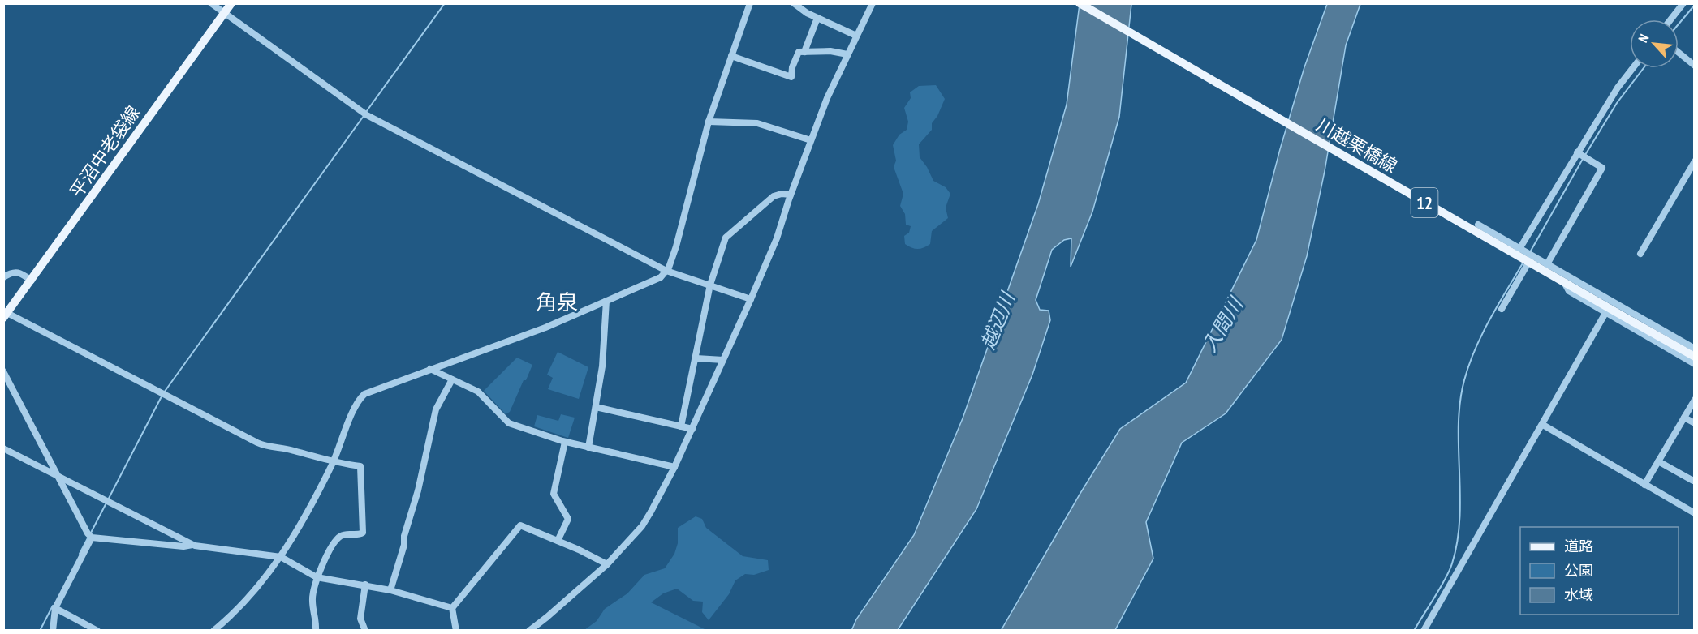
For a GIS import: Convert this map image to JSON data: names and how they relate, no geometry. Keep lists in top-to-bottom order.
{
  "streets": {
    "main road": ["川越栗橋線", "平沼中老袋線", "12"]
  },
  "districts": ["角泉"],
  "water": ["越辺川", "入間川"],
  "legend": ["道路", "公園", "水域"],
  "north": "top left"
}
